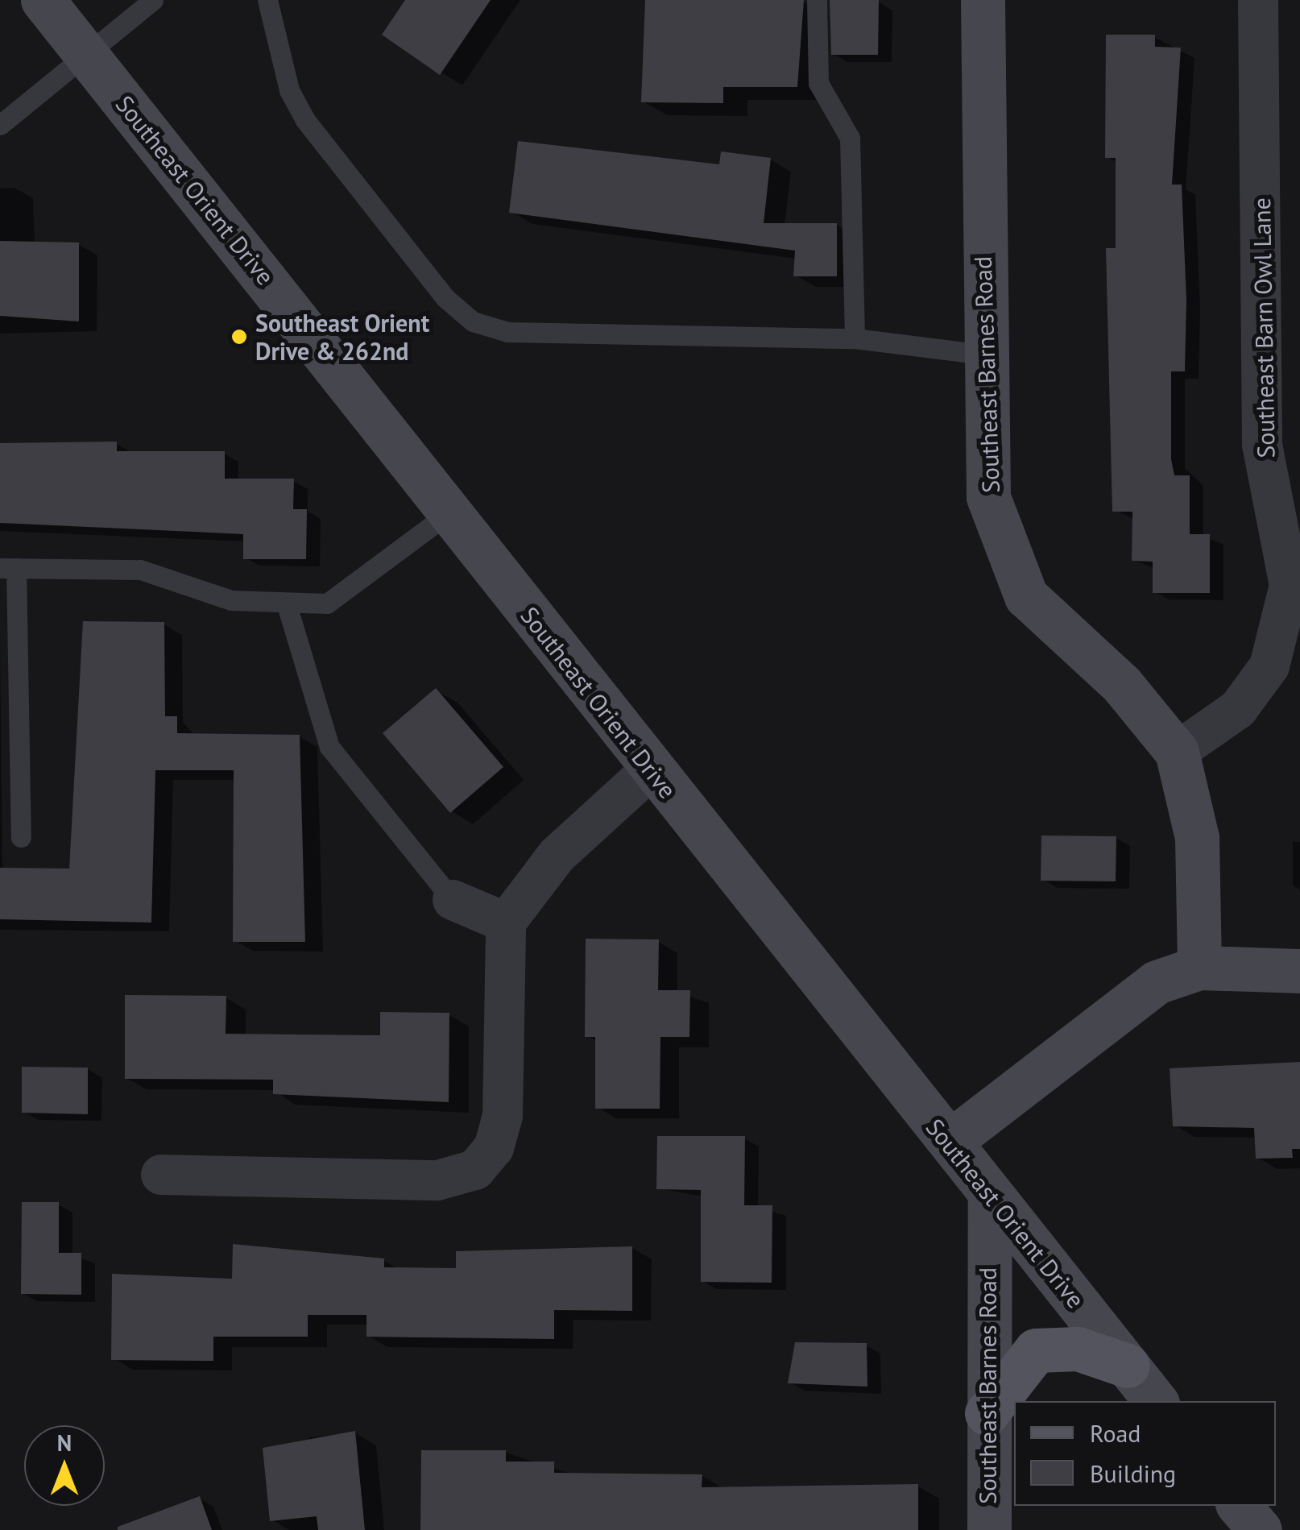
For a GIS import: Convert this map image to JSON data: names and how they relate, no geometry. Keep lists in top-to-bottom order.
{
  "streets": {
    "main road": ["Southeast Orient Drive", "Southeast Barnes Road"],
    "street": ["Southeast Barn Owl Lane"]
  },
  "crossings": [
    ["Southeast Orient Drive", "Southeast Barnes Road"],
    ["Southeast Barn Owl Lane", "Southeast Barnes Road"]
  ],
  "places": ["Southeast Orient Drive & 262nd"],
  "legend": ["Road", "Building"],
  "north": "top"
}
